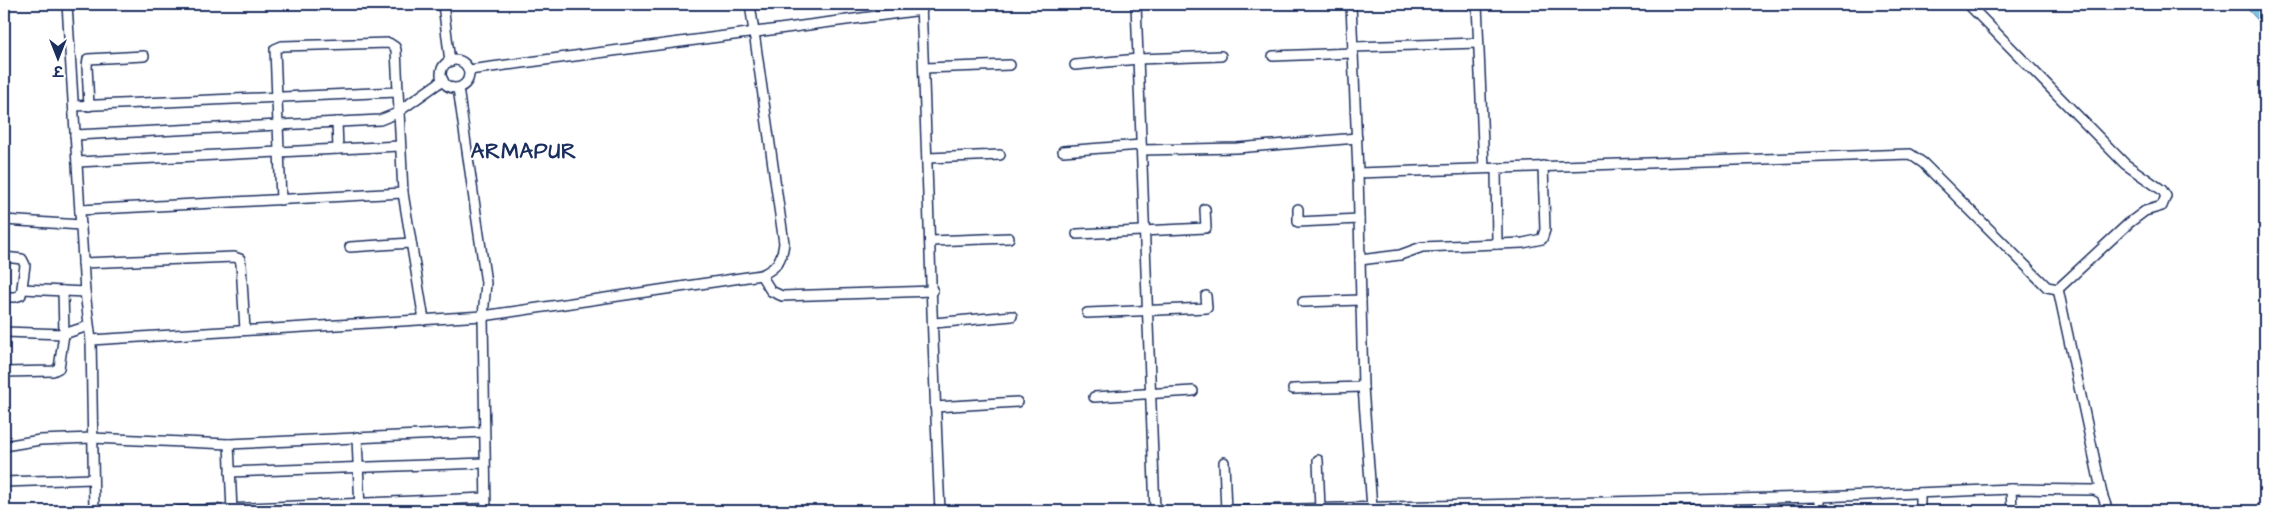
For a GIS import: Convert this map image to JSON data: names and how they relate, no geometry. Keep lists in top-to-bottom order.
{
  "districts": ["ARMAPUR"],
  "north": "bottom"
}
